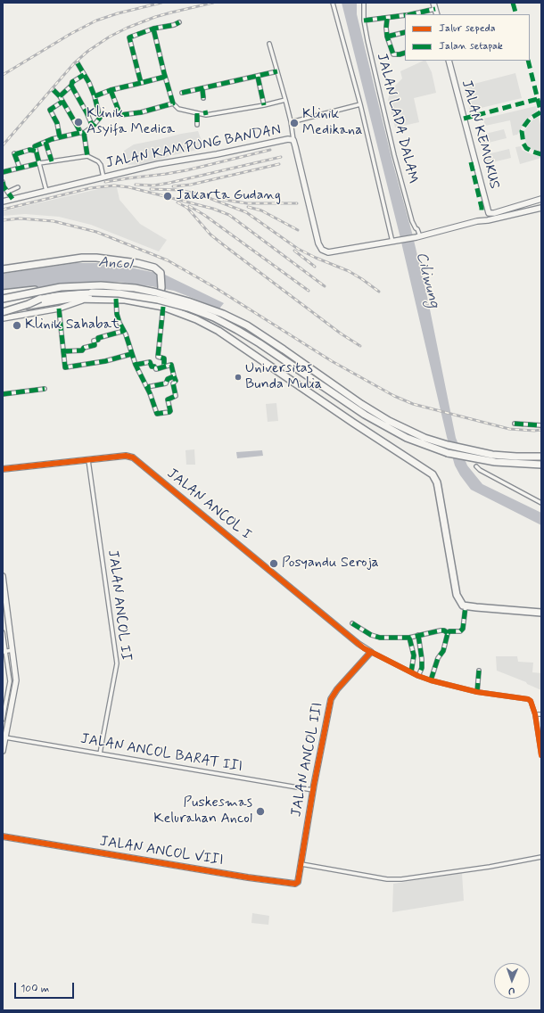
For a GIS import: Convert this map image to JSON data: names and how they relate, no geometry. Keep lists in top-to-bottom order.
{
  "streets": {
    "street": [
      "JALAN LADA DALAM",
      "JALAN KEMUKUS",
      "JALAN KAMPUNG BANDAN",
      "JALAN ANCOL I",
      "JALAN ANCOL II",
      "JALAN ANCOL BARAT III",
      "JALAN ANCOL III",
      "JALAN ANCOL VIII"
    ]
  },
  "crossings": [
    ["JALAN ANCOL I", "JALAN ANCOL II"],
    ["JALAN ANCOL I", "JALAN ANCOL III"],
    ["JALAN ANCOL II", "JALAN ANCOL BARAT III"],
    ["JALAN ANCOL BARAT III", "JALAN ANCOL III"],
    ["JALAN ANCOL III", "JALAN ANCOL VIII"]
  ],
  "water": ["Ancol", "Ciliwung"],
  "places": [
    "Klinik Asyifa Medica",
    "Klinik Medikana",
    "Jakarta Gudang",
    "Klinik Sahabat",
    "Universitas Bunda Mulia",
    "Posyandu Seroja",
    "Puskesmas Kelurahan Ancol"
  ],
  "legend": ["Jalur sepeda", "Jalan setapak"],
  "scale_bar": "100 m",
  "north": "bottom"
}
